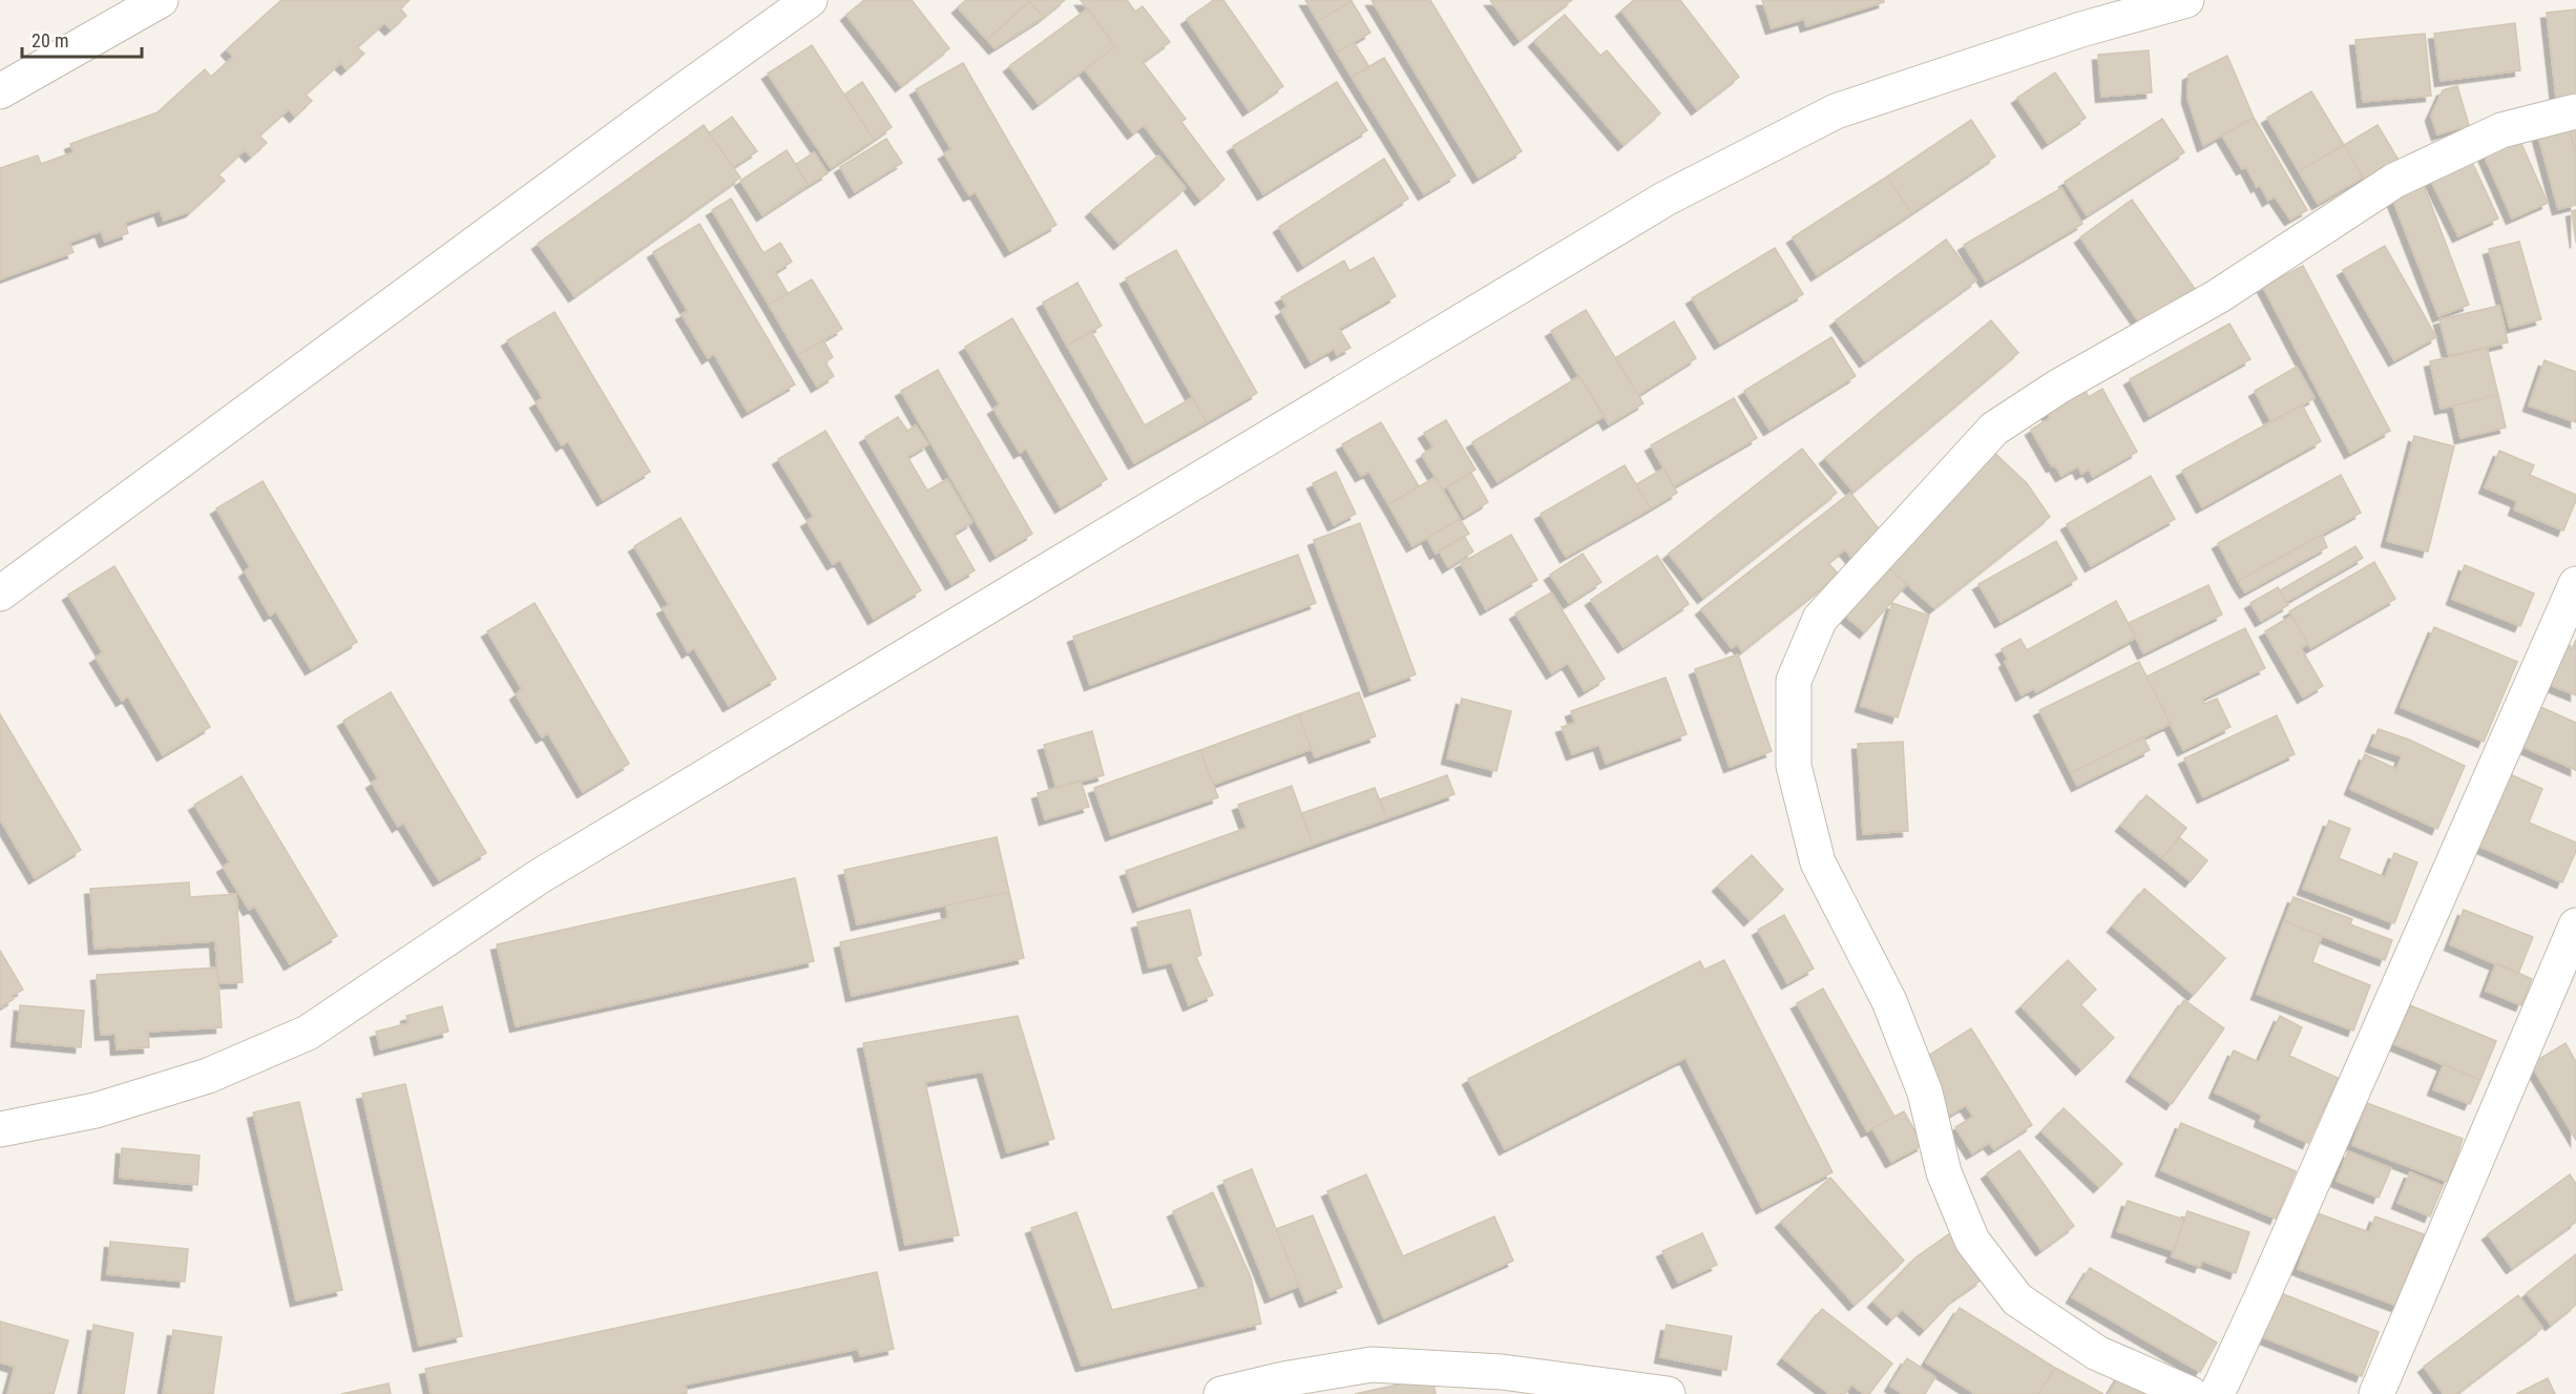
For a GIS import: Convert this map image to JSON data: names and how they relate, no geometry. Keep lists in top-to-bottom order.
{
  "scale_bar": "20 m"
}
